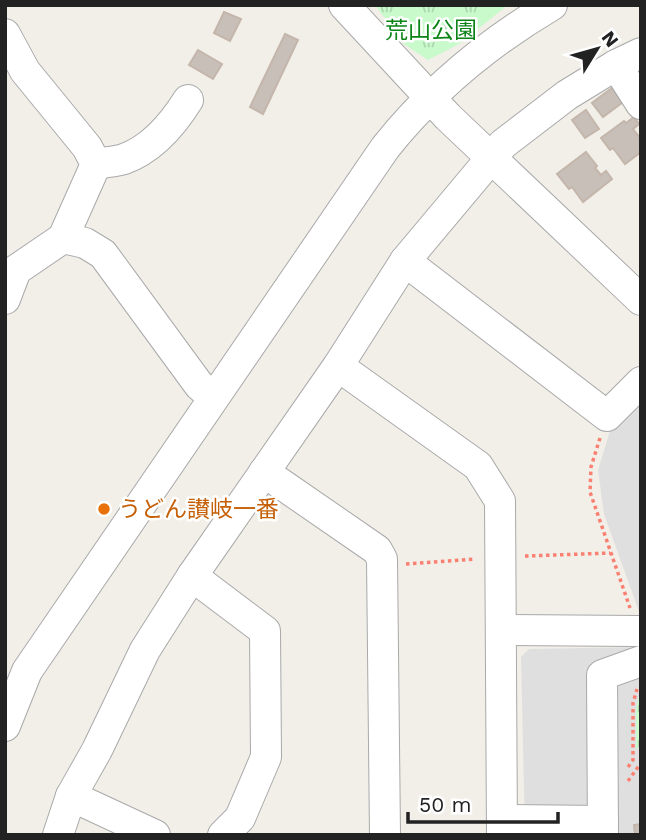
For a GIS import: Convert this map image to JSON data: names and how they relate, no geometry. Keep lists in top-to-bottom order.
{
  "parks": ["荒山公園"],
  "places": ["うどん讃岐一番"],
  "scale_bar": "50 m",
  "north": "top right"
}
